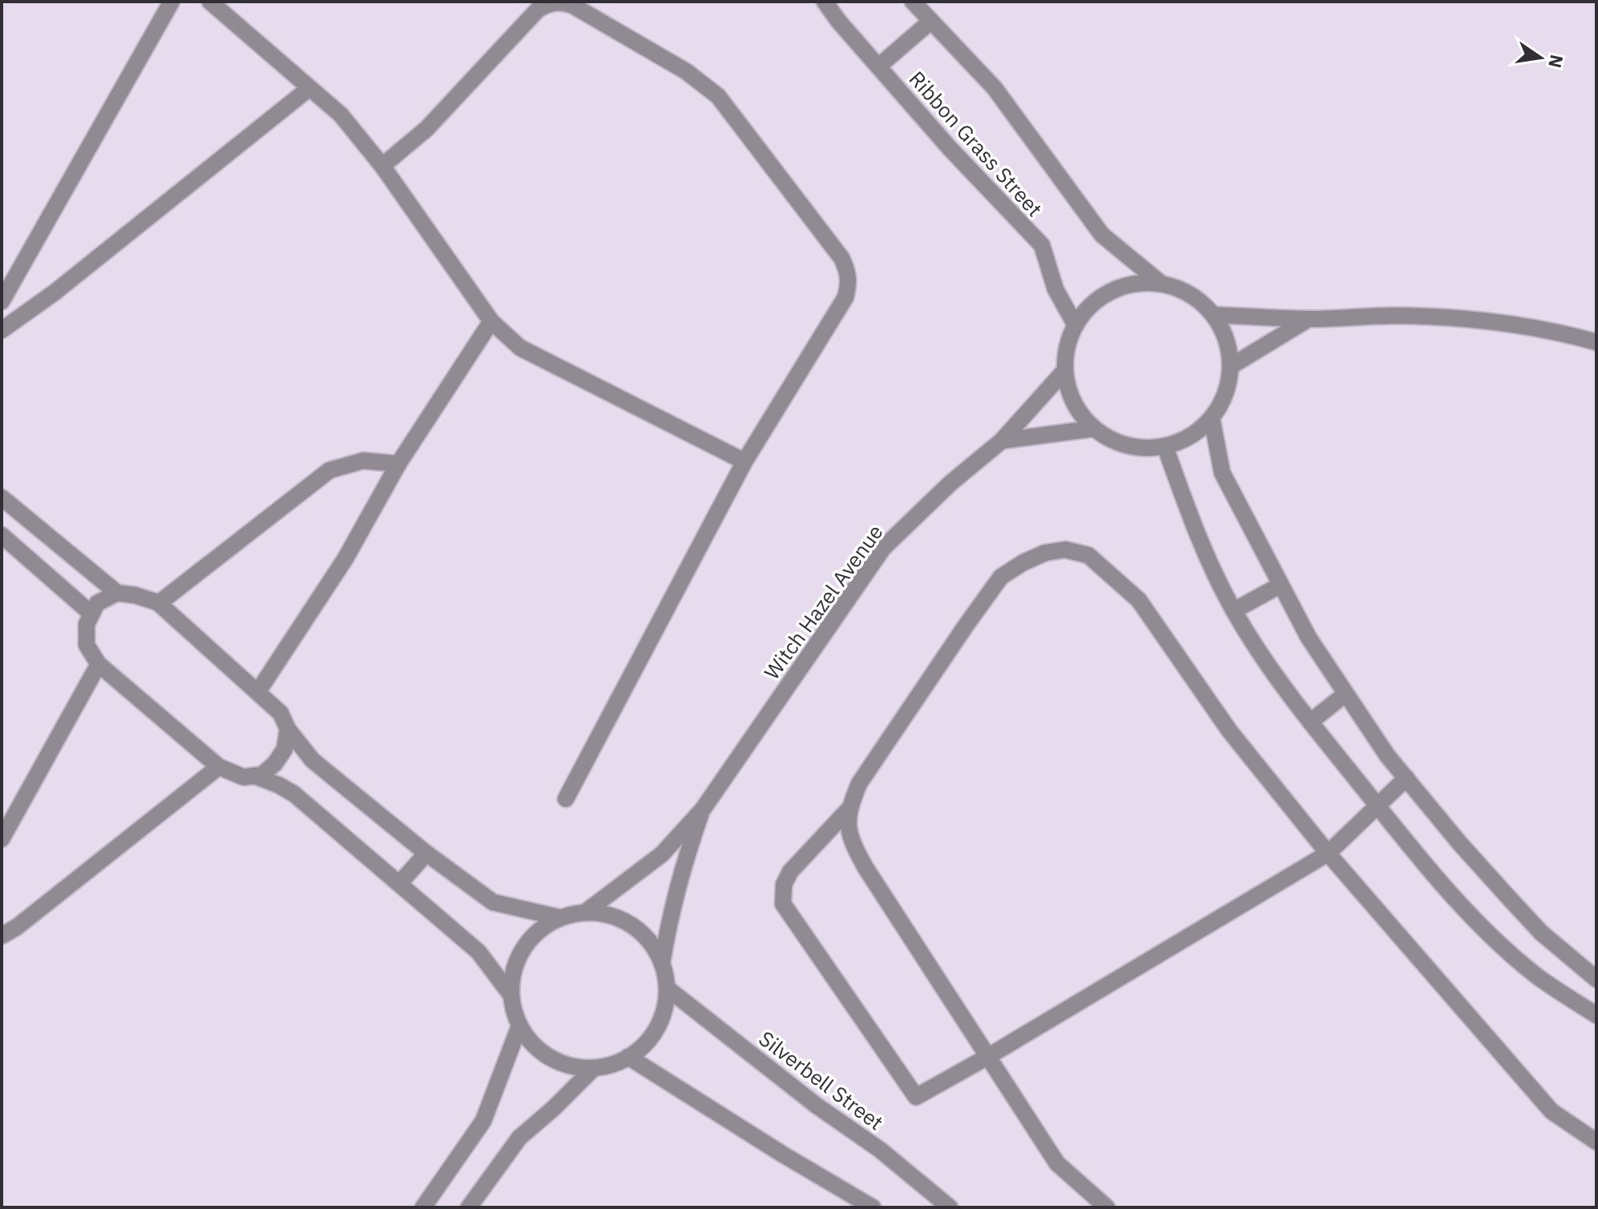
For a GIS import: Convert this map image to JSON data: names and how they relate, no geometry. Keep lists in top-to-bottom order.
{
  "streets": {
    "street": ["Ribbon Grass Street", "Witch Hazel Avenue", "Silverbell Street"]
  },
  "crossings": [
    ["Ribbon Grass Street", "Witch Hazel Avenue"],
    ["Witch Hazel Avenue", "Silverbell Street"]
  ],
  "north": "right"
}
